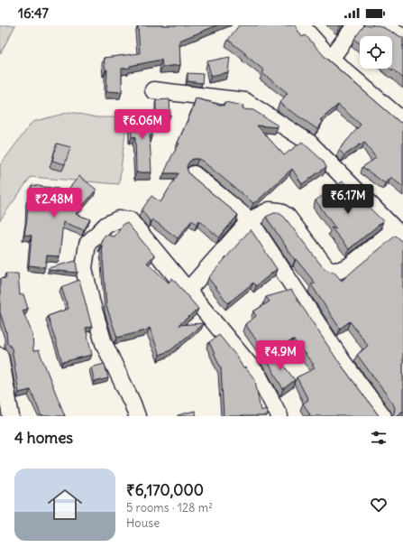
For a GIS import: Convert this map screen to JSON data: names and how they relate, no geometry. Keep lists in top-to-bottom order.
{
  "page": {
    "status": "16:47",
    "price": [
      "₹6.06M",
      "₹6.17M",
      "₹2.48M",
      "₹4.9M"
    ],
    "heading": "4 homes",
    "list": [
      {
        "name": "₹6,170,000",
        "note": "5 rooms · 128 m² · House"
      }
    ]
  }
}
